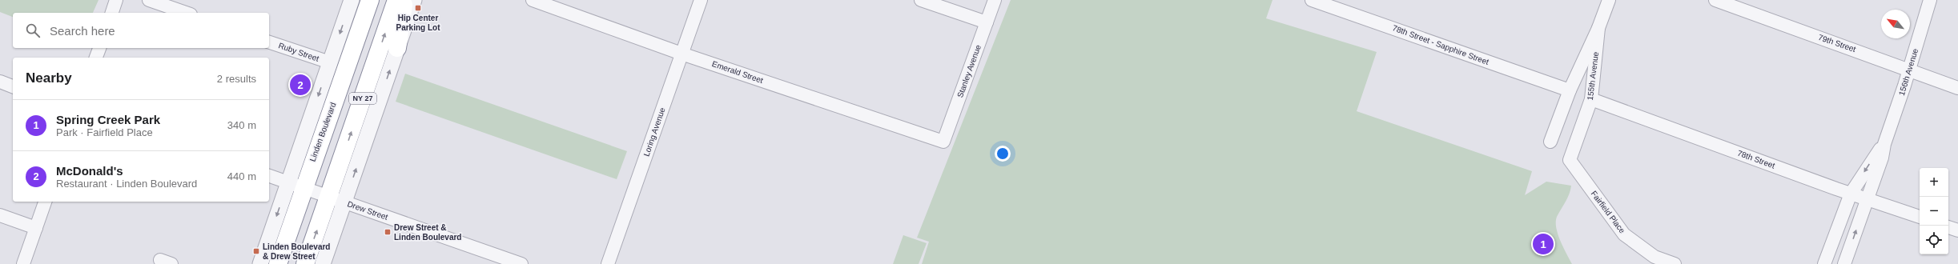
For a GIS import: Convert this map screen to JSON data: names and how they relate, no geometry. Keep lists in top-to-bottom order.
{
  "streets": {
    "highway": ["NY 27", "Linden Boulevard"],
    "street": [
      "79th Street",
      "78th Street - Sapphire Street",
      "Ruby Street",
      "Stanley Avenue",
      "Emerald Street",
      "156th Avenue",
      "155th Avenue",
      "Loring Avenue",
      "78th Street",
      "Drew Street",
      "Fairfield Place"
    ]
  },
  "crossings": [
    ["79th Street", "156th Avenue"],
    ["78th Street - Sapphire Street", "155th Avenue"],
    ["Ruby Street", "Linden Boulevard"],
    ["Stanley Avenue", "Emerald Street"],
    ["Emerald Street", "Loring Avenue"],
    ["156th Avenue", "78th Street"],
    ["155th Avenue", "78th Street"],
    ["155th Avenue", "Fairfield Place"],
    ["NY 27", "Drew Street"],
    ["Linden Boulevard", "Drew Street"]
  ],
  "places": {
    "transit": ["Hip Center Parking Lot", "Drew Street & Linden Boulevard", "Linden Boulevard & Drew Street"]
  },
  "north": "top left",
  "page": {
    "search": "Search here",
    "heading": ["Nearby", "2 results"],
    "pins": ["2", "1"],
    "list": [
      {
        "mark": "1",
        "name": "Spring Creek Park",
        "note": "Park · Fairfield Place",
        "value": "340 m"
      },
      {
        "mark": "2",
        "name": "McDonald's",
        "note": "Restaurant · Linden Boulevard",
        "value": "440 m"
      }
    ],
    "map_buttons": ["+", "−"]
  }
}
